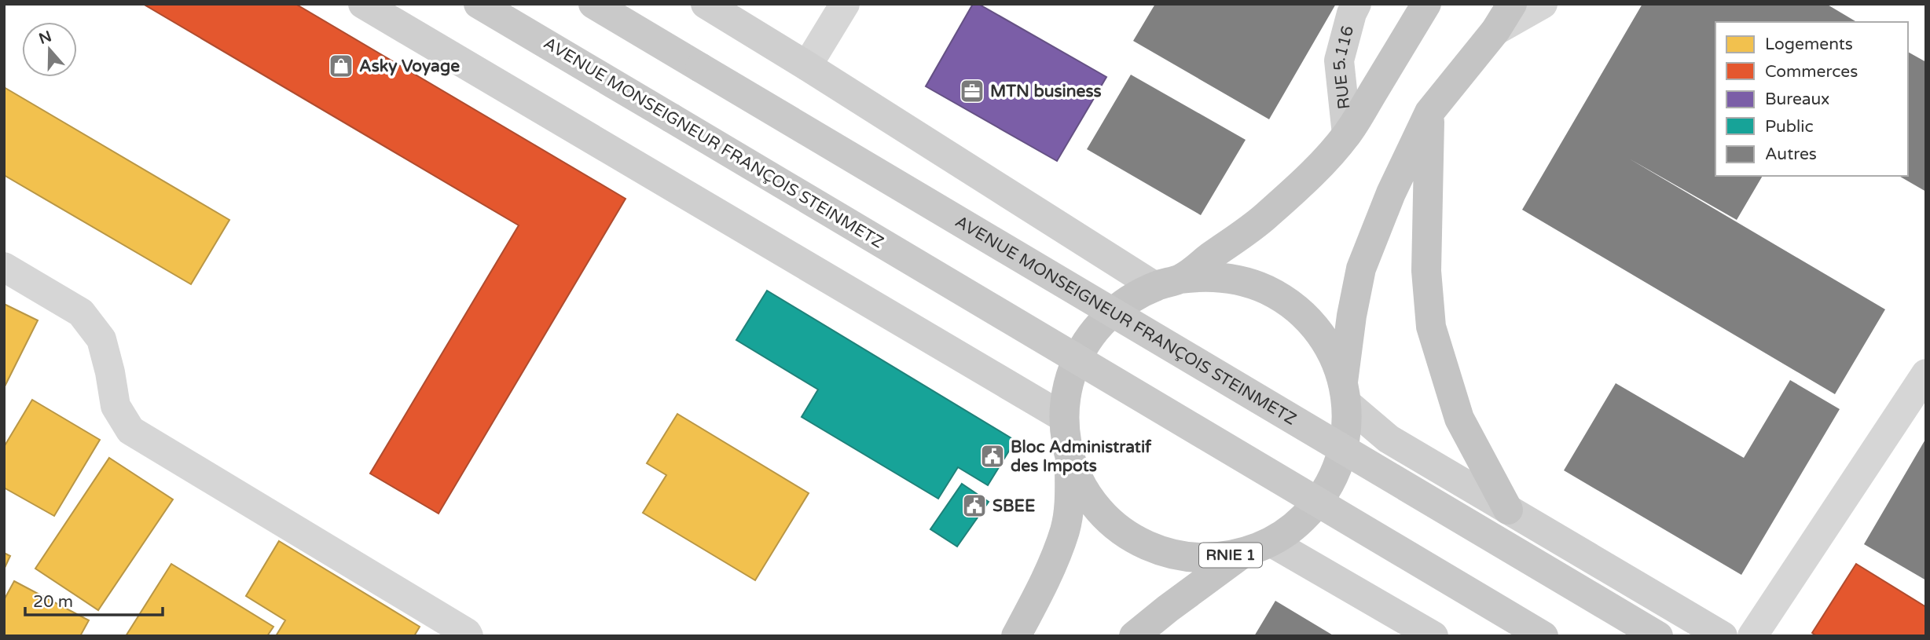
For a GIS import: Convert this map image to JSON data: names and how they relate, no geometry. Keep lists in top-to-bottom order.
{
  "streets": {
    "highway": ["RNIE 1"],
    "main road": ["RUE 5.116", "AVENUE MONSEIGNEUR FRANÇOIS STEINMETZ"]
  },
  "crossings": [
    ["RUE 5.116", "RNIE 1"]
  ],
  "places": {
    "shop": ["Asky Voyage"],
    "office": ["MTN business"],
    "public building": ["Bloc Administratif des Impots", "SBEE"]
  },
  "legend": [
    "Logements",
    "Commerces",
    "Bureaux",
    "Public",
    "Autres"
  ],
  "scale_bar": "20 m",
  "north": "top"
}
